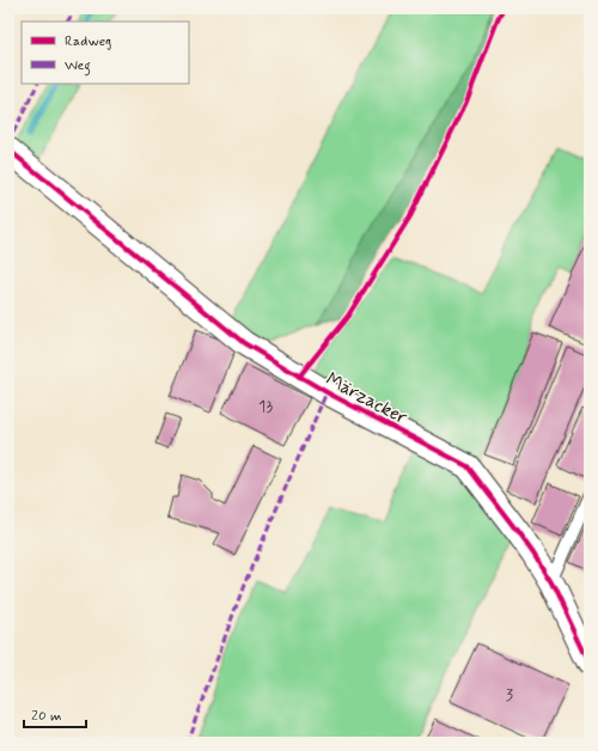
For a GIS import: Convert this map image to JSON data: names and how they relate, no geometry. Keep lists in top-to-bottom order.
{
  "streets": {
    "street": ["Märzacker"]
  },
  "house_numbers": ["13", "3"],
  "legend": ["Radweg", "Weg"],
  "scale_bar": "20 m"
}
